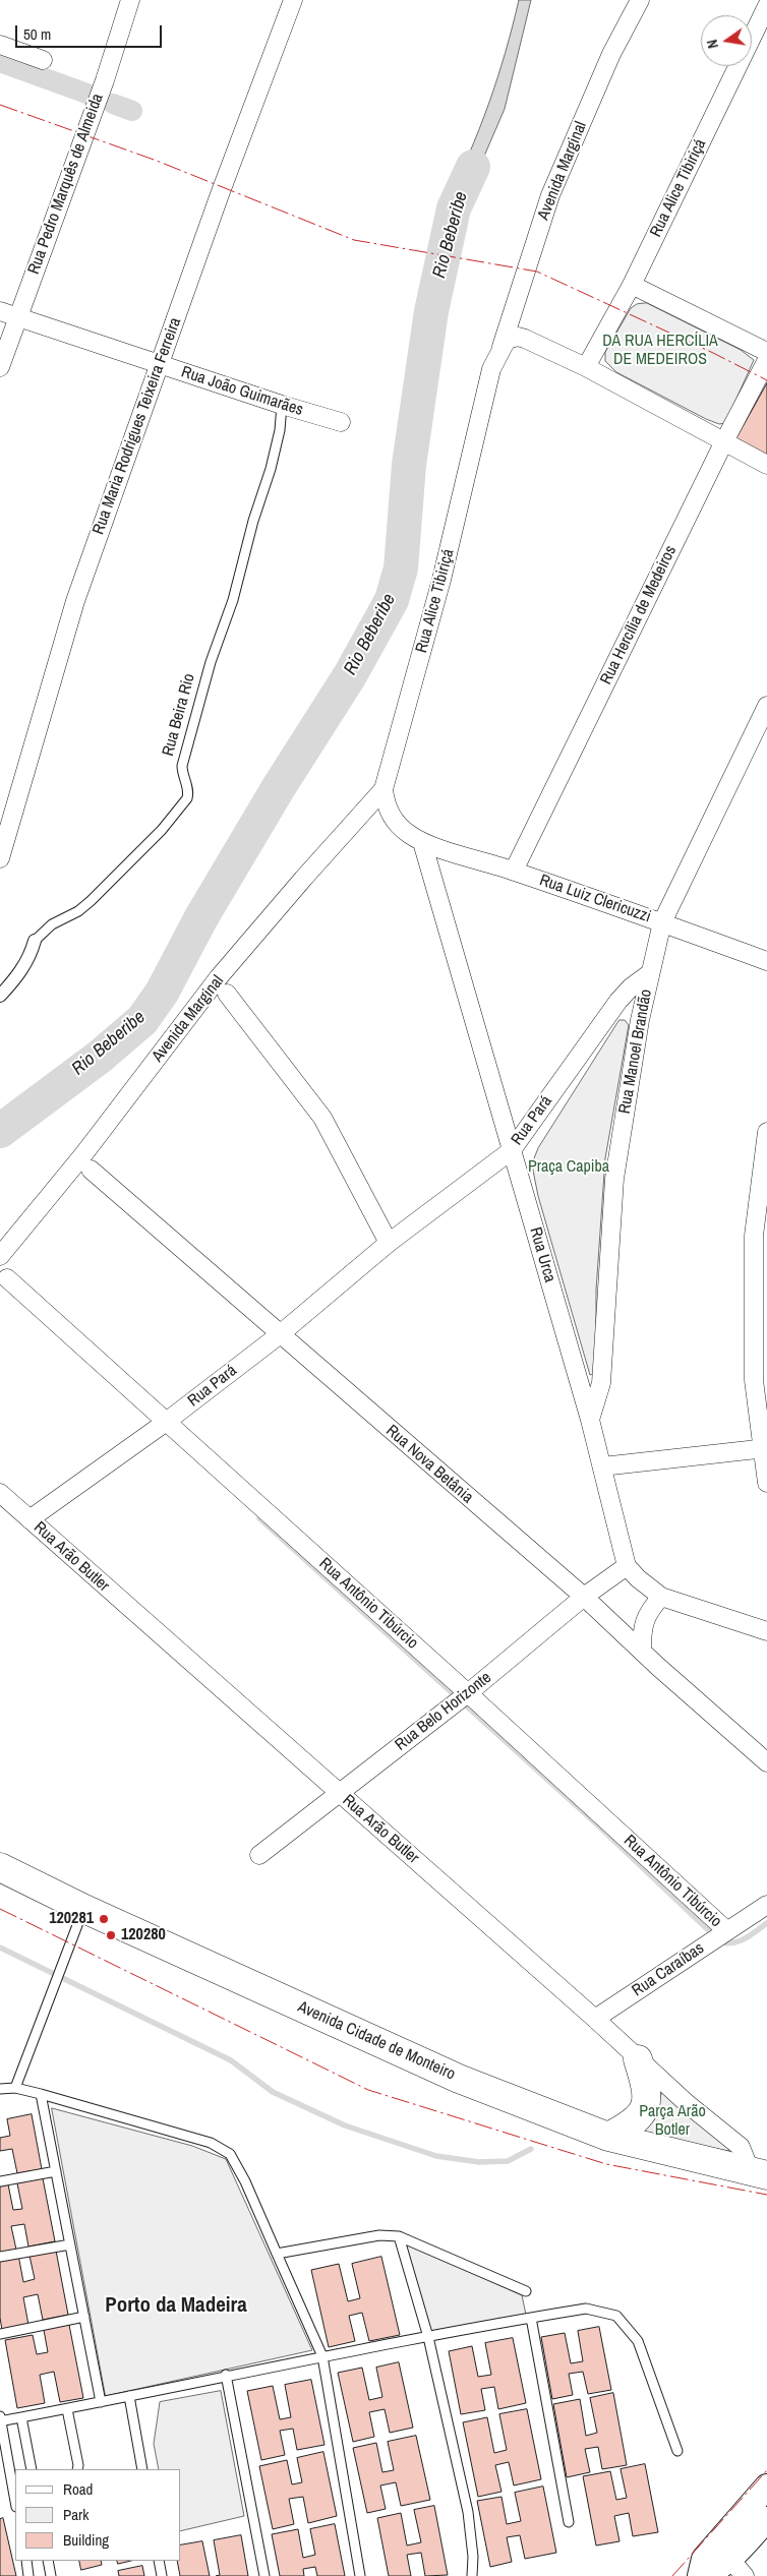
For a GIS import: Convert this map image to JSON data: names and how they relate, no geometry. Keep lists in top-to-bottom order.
{
  "streets": {
    "main road": ["Avenida Cidade de Monteiro"],
    "street": [
      "Avenida Marginal",
      "Rua Pedro Marquês de Almeida",
      "Rua Alice Tibiriçá",
      "Rua João Guimarães",
      "Rua Maria Rodrigues Teixeira Ferreira",
      "Rua Hercília de Medeiros",
      "Rua Beira Rio",
      "Rua Luiz Clericuzzi",
      "Rua Manoel Brandão",
      "Rua Pará",
      "Rua Urca",
      "Rua Nova Betânia",
      "Rua Arão Butler",
      "Rua Antônio Tibúrcio",
      "Rua Belo Horizonte",
      "Rua Caraíbas"
    ]
  },
  "crossings": [
    ["Avenida Marginal", "Rua Alice Tibiriçá"],
    ["Rua Pedro Marquês de Almeida", "Rua João Guimarães"],
    ["Rua João Guimarães", "Rua Maria Rodrigues Teixeira Ferreira"],
    ["Rua João Guimarães", "Rua Beira Rio"],
    ["Rua Hercília de Medeiros", "Rua Luiz Clericuzzi"],
    ["Rua Luiz Clericuzzi", "Rua Manoel Brandão"],
    ["Rua Luiz Clericuzzi", "Rua Urca"],
    ["Rua Manoel Brandão", "Rua Pará"],
    ["Rua Manoel Brandão", "Rua Urca"],
    ["Rua Pará", "Rua Urca"],
    ["Rua Pará", "Rua Nova Betânia"],
    ["Rua Pará", "Rua Arão Butler"],
    ["Rua Pará", "Rua Antônio Tibúrcio"],
    ["Rua Urca", "Rua Belo Horizonte"],
    ["Rua Nova Betânia", "Rua Belo Horizonte"],
    ["Rua Arão Butler", "Rua Belo Horizonte"],
    ["Rua Arão Butler", "Rua Caraíbas"],
    ["Rua Arão Butler", "Avenida Cidade de Monteiro"],
    ["Rua Antônio Tibúrcio", "Rua Belo Horizonte"],
    ["Rua Antônio Tibúrcio", "Rua Caraíbas"]
  ],
  "districts": ["Porto da Madeira"],
  "water": ["Rio Beberibe"],
  "parks": ["DA RUA HERCÍLIA DE MEDEIROS", "Praça Capiba", "Parça Arão Botler"],
  "places": ["120281", "120280"],
  "legend": ["Road", "Park", "Building"],
  "scale_bar": "50 m",
  "north": "left"
}
